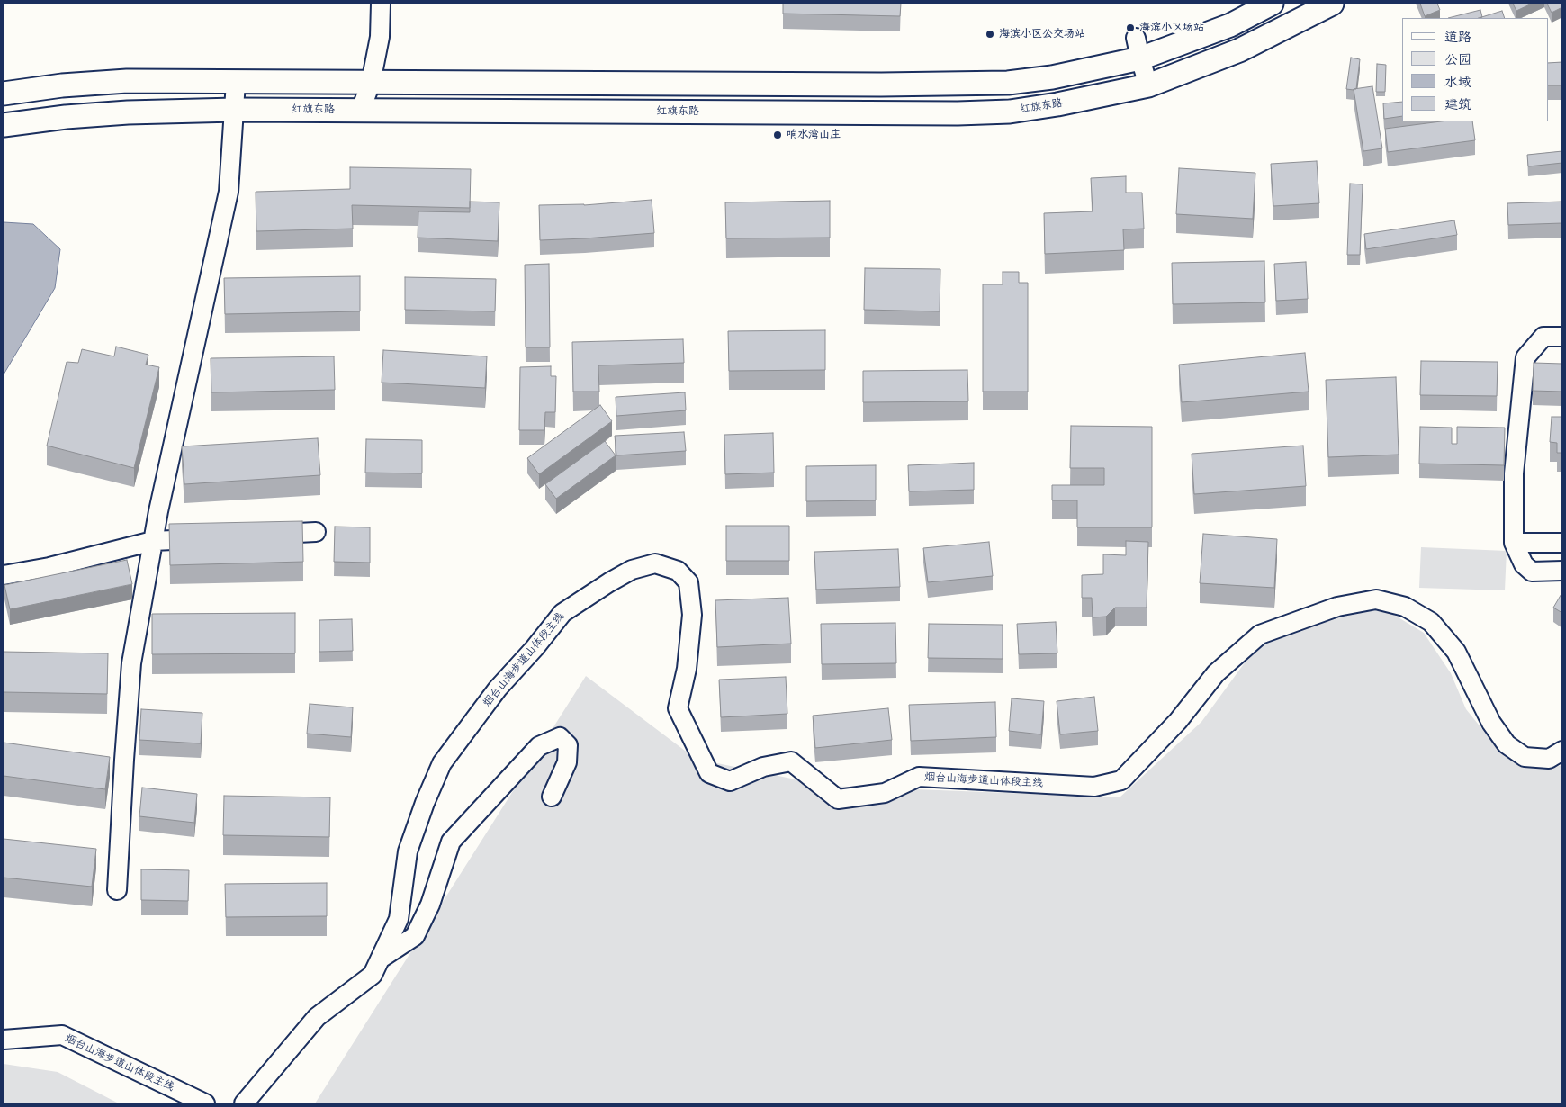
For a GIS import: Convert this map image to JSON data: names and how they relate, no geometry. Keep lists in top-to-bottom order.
{
  "streets": {
    "main road": ["红旗东路"],
    "street": ["烟台山海步道山体段主线"]
  },
  "places": ["海滨小区场站", "海滨小区公交场站", "响水湾山庄"],
  "legend": [
    "道路",
    "公园",
    "水域",
    "建筑"
  ]
}
